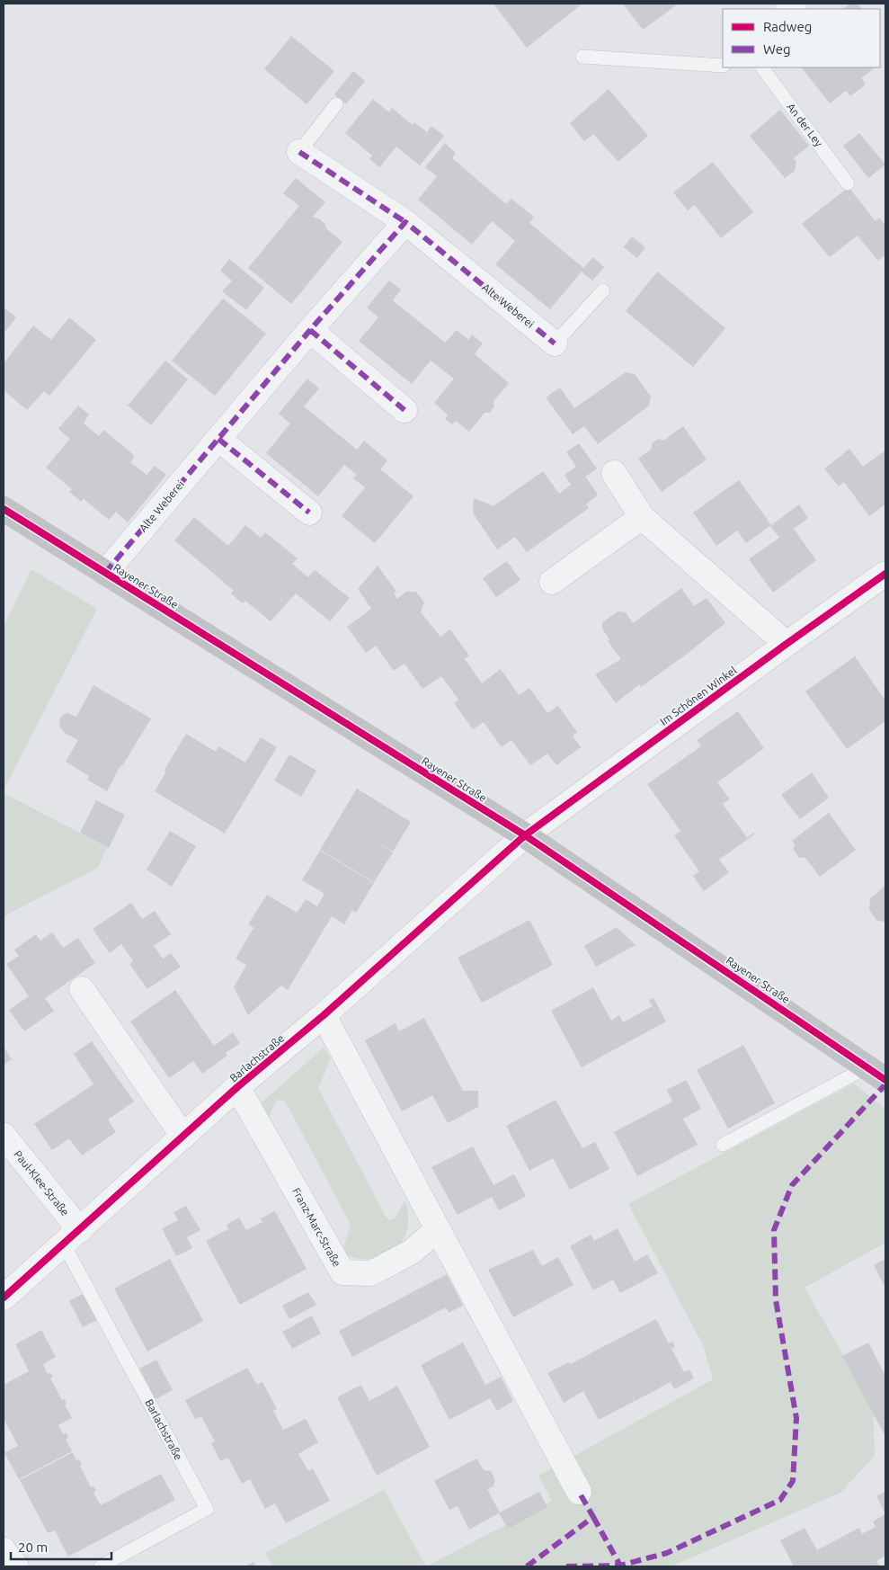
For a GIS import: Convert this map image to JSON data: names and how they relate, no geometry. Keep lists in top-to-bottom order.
{
  "streets": {
    "street": [
      "Alte Weberei",
      "Rayener Straße",
      "Im Schönen Winkel",
      "Barlachstraße",
      "Paul-Klee-Straße",
      "Franz-Marc-Straße"
    ],
    "lane": ["An der Ley"]
  },
  "crossings": [
    ["Alte Weberei", "Rayener Straße"],
    ["Rayener Straße", "Im Schönen Winkel"],
    ["Rayener Straße", "Barlachstraße"],
    ["Im Schönen Winkel", "Barlachstraße"],
    ["Barlachstraße", "Paul-Klee-Straße"],
    ["Barlachstraße", "Franz-Marc-Straße"]
  ],
  "legend": ["Radweg", "Weg"],
  "scale_bar": "20 m"
}
